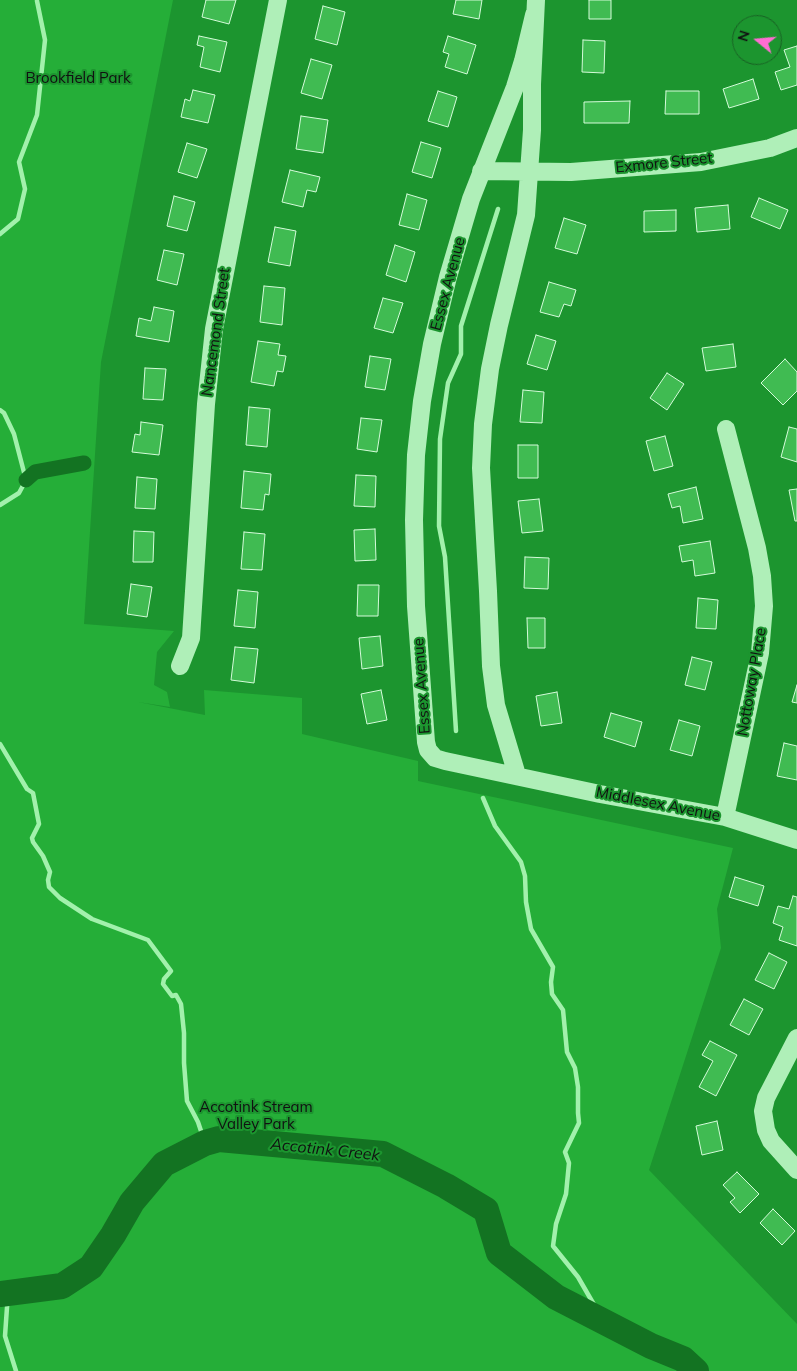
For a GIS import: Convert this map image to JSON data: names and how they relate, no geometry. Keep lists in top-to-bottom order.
{
  "streets": {
    "street": [
      "Exmore Street",
      "Essex Avenue",
      "Nancemond Street",
      "Nottoway Place",
      "Middlesex Avenue"
    ]
  },
  "crossings": [
    ["Exmore Street", "Essex Avenue"],
    ["Essex Avenue", "Middlesex Avenue"],
    ["Nottoway Place", "Middlesex Avenue"]
  ],
  "water": ["Accotink Creek"],
  "parks": ["Brookfield Park", "Accotink Stream Valley Park"],
  "north": "left"
}
